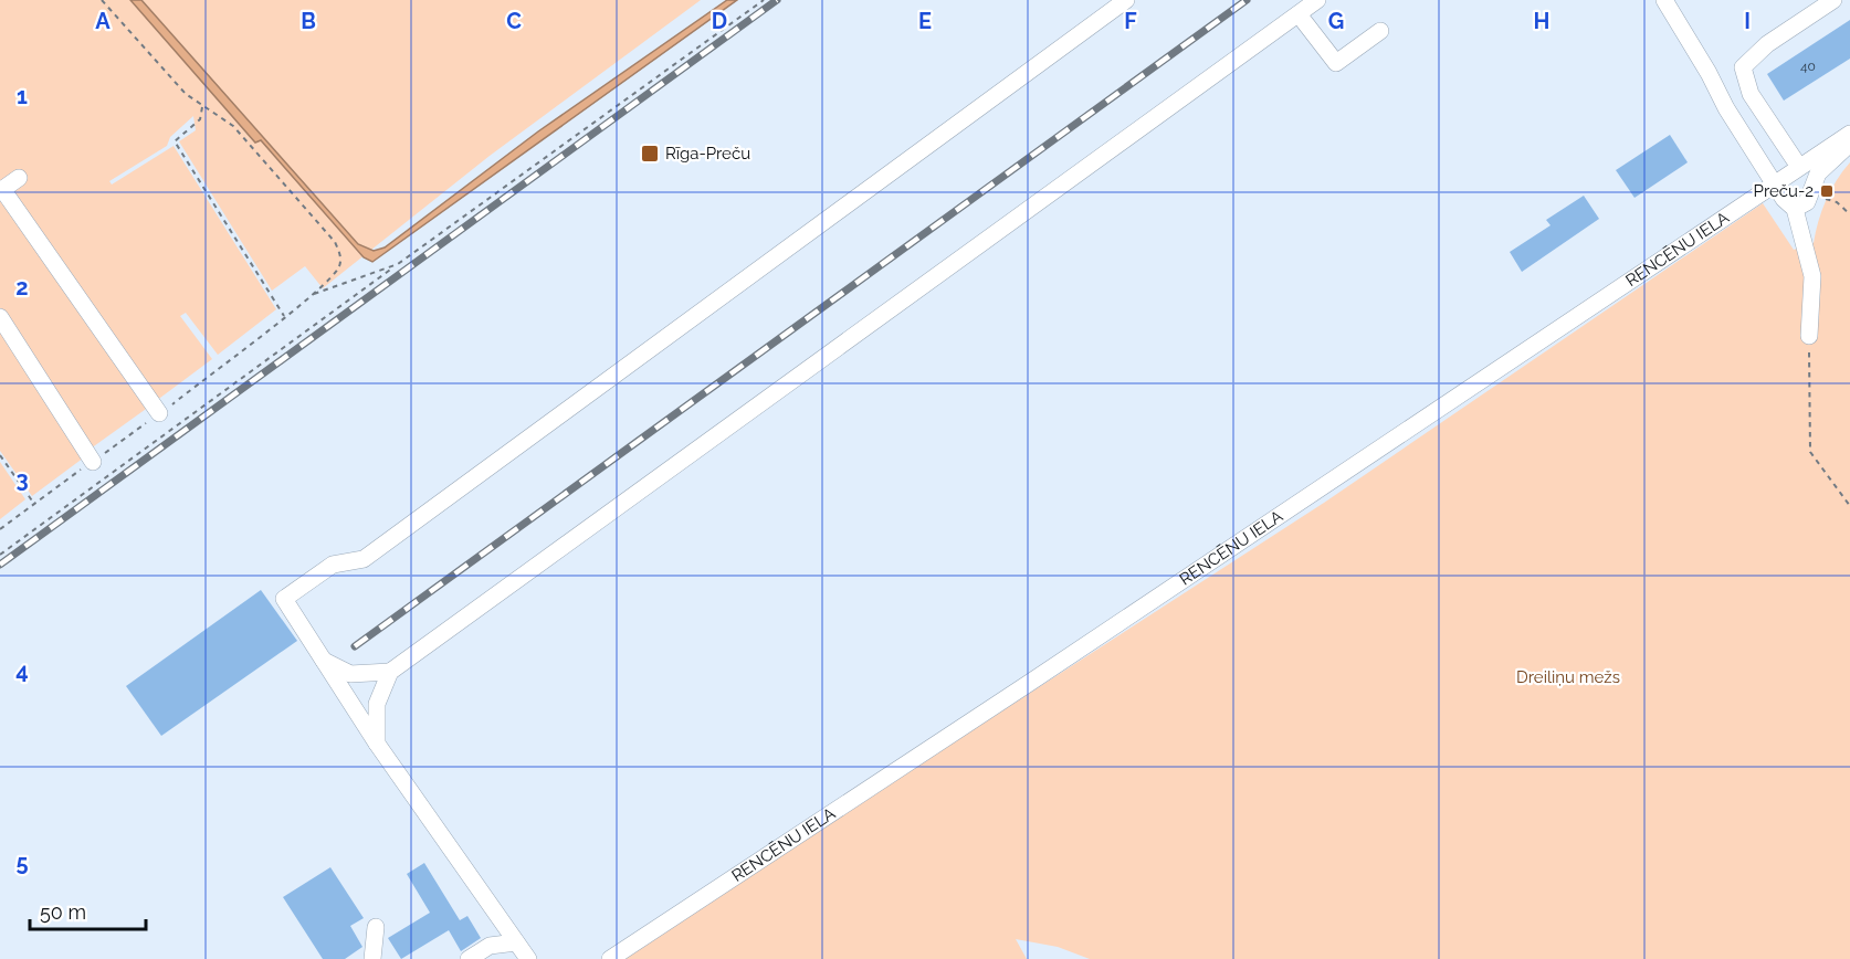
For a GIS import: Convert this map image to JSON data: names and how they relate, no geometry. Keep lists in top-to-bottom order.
{
  "streets": {
    "street": ["RENCĒNU IELA"]
  },
  "parks": ["Dreiliņu mežs"],
  "places": {
    "transit": ["Rīga-Preču", "Preču-2"]
  },
  "house_numbers": ["40"],
  "scale_bar": "50 m",
  "grid": {
    "columns": [
      "A",
      "B",
      "C",
      "D",
      "E",
      "F",
      "G",
      "H",
      "I"
    ],
    "rows": [
      "1",
      "2",
      "3",
      "4",
      "5"
    ]
  }
}
